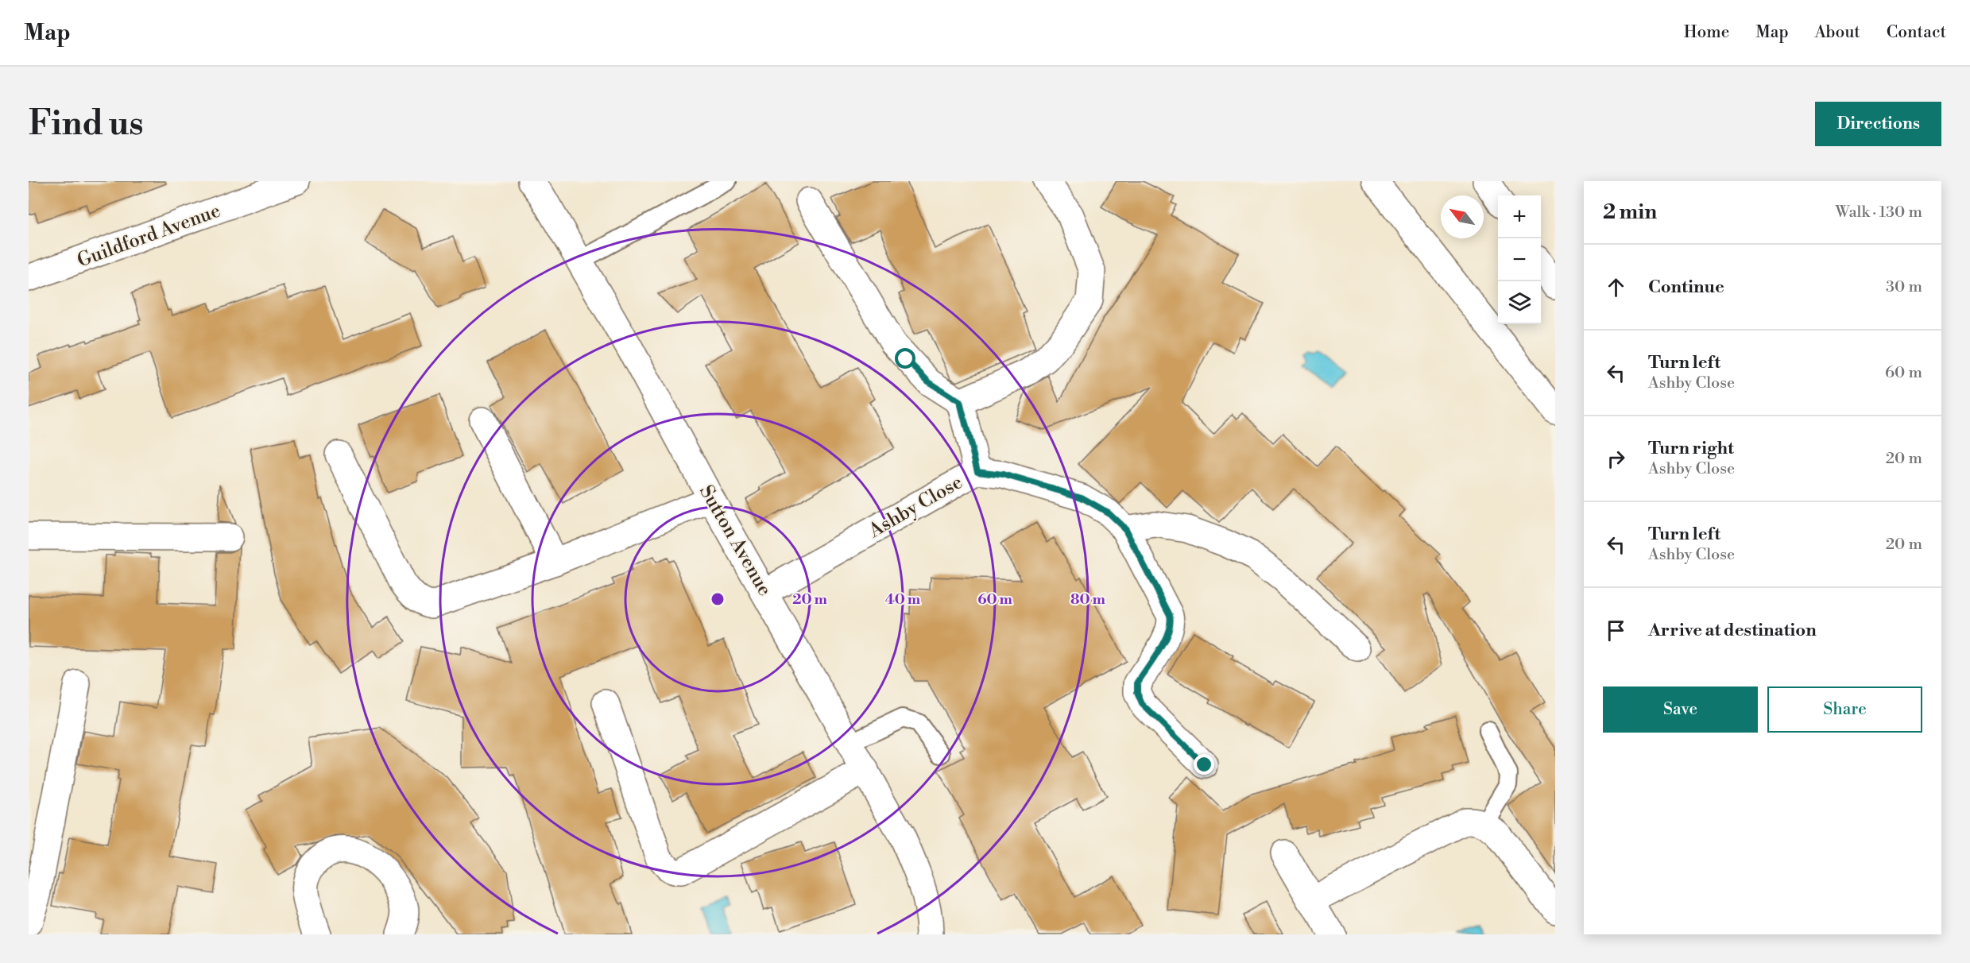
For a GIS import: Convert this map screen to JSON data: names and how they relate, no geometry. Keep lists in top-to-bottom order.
{
  "streets": {
    "main road": ["Guildford Avenue", "Ashby Close", "Sutton Avenue"]
  },
  "crossings": [
    ["Ashby Close", "Sutton Avenue"]
  ],
  "north": "top left",
  "page": {
    "header": "Map",
    "nav": [
      "Home",
      "Map",
      "About",
      "Contact"
    ],
    "buttons": [
      "Directions",
      ["Save", "Share"]
    ],
    "title": "Find us",
    "heading": ["2 min", "Walk · 130 m"],
    "map_buttons": ["+", "−"],
    "list": [
      ["Continue", "30 m"],
      ["Turn left", "Ashby Close", "60 m"],
      ["Turn right", "Ashby Close", "20 m"],
      ["Turn left", "Ashby Close", "20 m"],
      "Arrive at destination"
    ]
  },
  "rings": [
    "20 m",
    "40 m",
    "60 m",
    "80 m"
  ]
}
